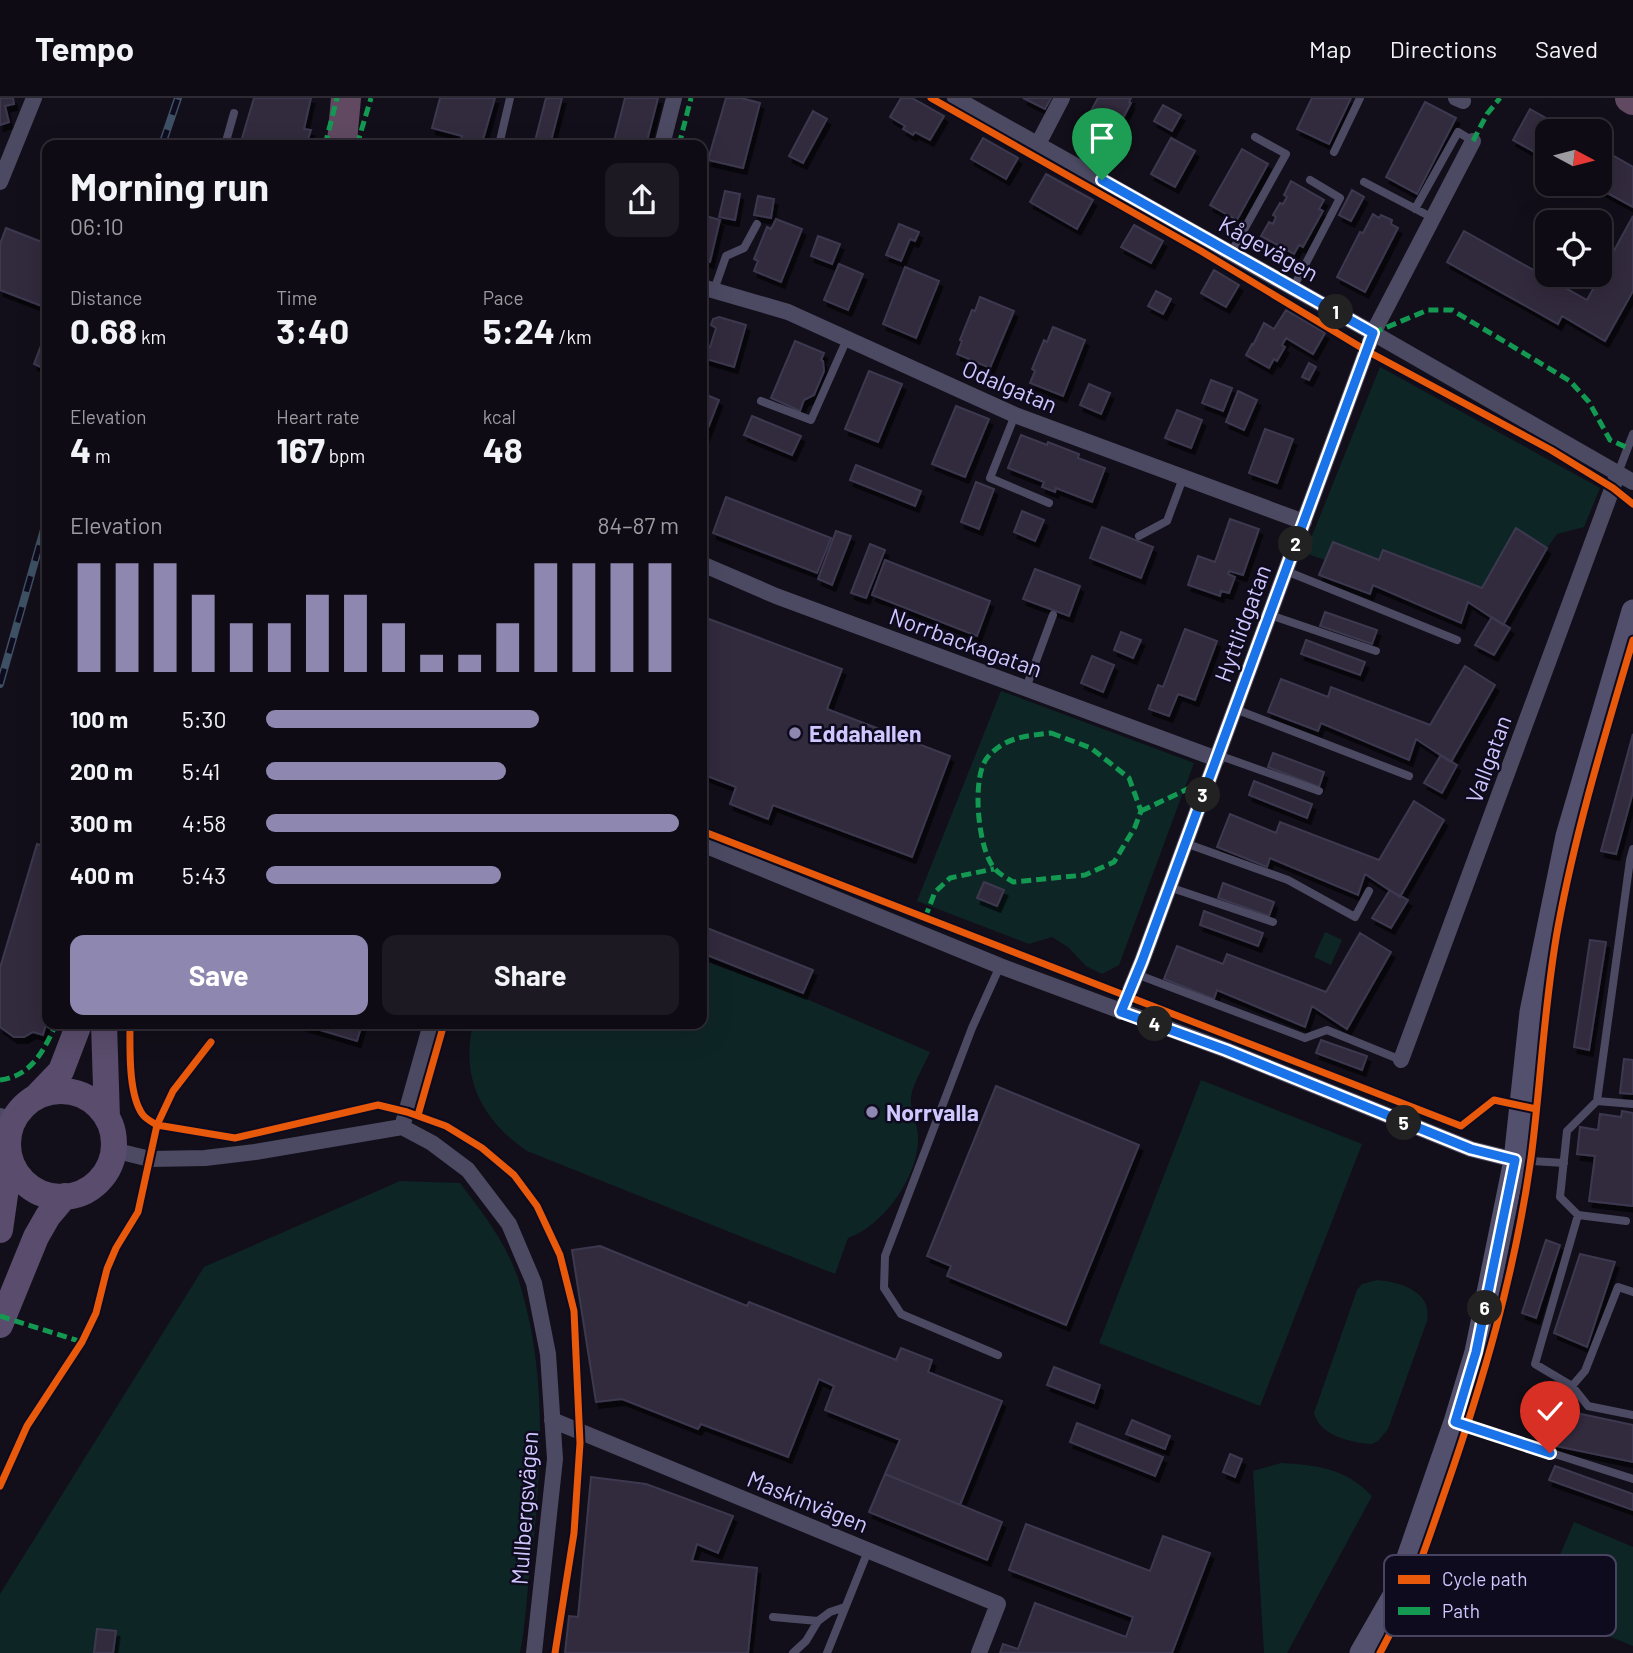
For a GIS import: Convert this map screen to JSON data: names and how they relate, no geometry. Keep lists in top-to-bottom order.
{
  "streets": {
    "street": [
      "Kågevägen",
      "Odalgatan",
      "Hyttlidgatan",
      "Norrbackagatan",
      "Vallgatan",
      "Maskinvägen",
      "Mullbergsvägen"
    ]
  },
  "crossings": [
    ["Kågevägen", "Hyttlidgatan"],
    ["Kågevägen", "Vallgatan"],
    ["Odalgatan", "Hyttlidgatan"],
    ["Hyttlidgatan", "Norrbackagatan"],
    ["Maskinvägen", "Mullbergsvägen"]
  ],
  "places": ["Eddahallen", "Norrvalla"],
  "legend": ["Cycle path", "Path"],
  "north": "right",
  "page": {
    "header": "Tempo",
    "nav": ["Map", "Directions", "Saved"],
    "heading": ["Morning run", "06:10"],
    "stats": [
      ["Distance", "0.68 km"],
      ["Time", "3:40"],
      ["Pace", "5:24 /km"],
      ["Elevation", "4 m"],
      ["Heart rate", "167 bpm"],
      ["kcal", "48"]
    ],
    "pins": [
      "1",
      "2",
      "3",
      "4",
      "5",
      "6"
    ],
    "chart": ["Elevation", "84–87 m"],
    "list": [
      {
        "name": "100 m",
        "note": "5:30"
      },
      {
        "name": "200 m",
        "note": "5:41"
      },
      {
        "name": "300 m",
        "note": "4:58"
      },
      {
        "name": "400 m",
        "note": "5:43"
      }
    ],
    "buttons": ["Save", "Share"]
  }
}
